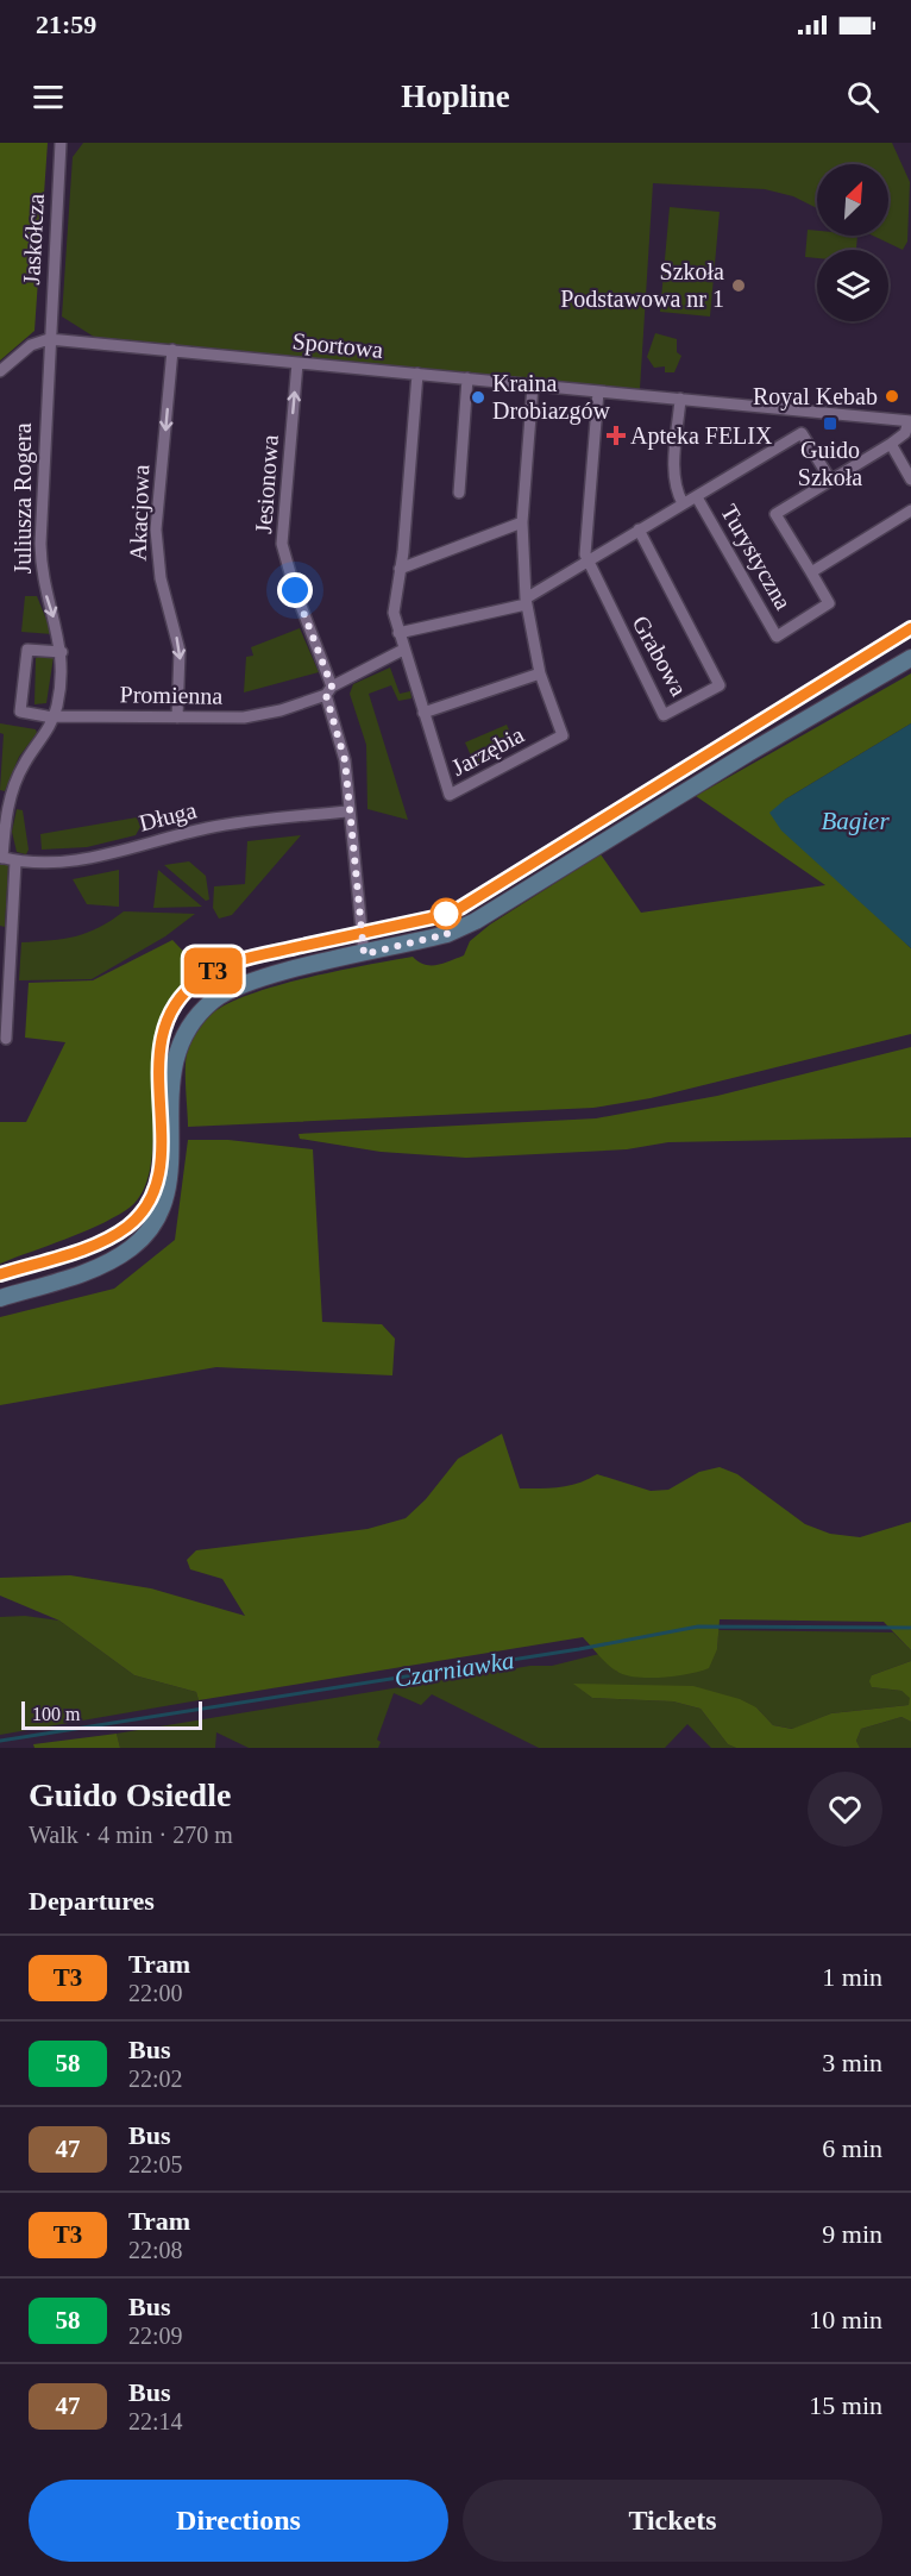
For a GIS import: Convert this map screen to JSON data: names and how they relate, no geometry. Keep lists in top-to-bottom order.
{
  "streets": {
    "street": [
      "Jaskółcza",
      "Sportowa",
      "Jesionowa",
      "Juliusza Rogera",
      "Akacjowa",
      "Turystyczna",
      "Grabowa",
      "Promienna",
      "Jarzębia",
      "Długa"
    ]
  },
  "crossings": [
    ["Jaskółcza", "Sportowa"],
    ["Jaskółcza", "Juliusza Rogera"],
    ["Sportowa", "Jesionowa"],
    ["Sportowa", "Juliusza Rogera"],
    ["Sportowa", "Akacjowa"],
    ["Sportowa", "Turystyczna"],
    ["Sportowa", "Grabowa"],
    ["Sportowa", "Jarzębia"],
    ["Jesionowa", "Promienna"],
    ["Jesionowa", "Długa"],
    ["Juliusza Rogera", "Promienna"],
    ["Juliusza Rogera", "Długa"],
    ["Akacjowa", "Promienna"],
    ["Promienna", "Jarzębia"]
  ],
  "one_way": ["Jesionowa", "Juliusza Rogera", "Akacjowa"],
  "water": ["Bagier", "Czarniawka"],
  "places": {
    "other": ["Szkoła Podstawowa nr 1", "Royal Kebab", "Kraina Drobiazgów"],
    "transit": ["Guido Szkoła"],
    "health": ["Apteka FELIX"]
  },
  "lines": ["tram line T3"],
  "scale_bar": "100 m",
  "north": "top right",
  "page": {
    "status": "21:59",
    "header": "Hopline",
    "on_map": "T3",
    "scale": "100 m",
    "heading": [
      ["Guido Osiedle", "Walk · 4 min · 270 m"],
      "Departures"
    ],
    "list": [
      {
        "mark": "T3",
        "name": "Tram",
        "note": "22:00",
        "value": "1 min"
      },
      {
        "mark": "58",
        "name": "Bus",
        "note": "22:02",
        "value": "3 min"
      },
      {
        "mark": "47",
        "name": "Bus",
        "note": "22:05",
        "value": "6 min"
      },
      {
        "mark": "T3",
        "name": "Tram",
        "note": "22:08",
        "value": "9 min"
      },
      {
        "mark": "58",
        "name": "Bus",
        "note": "22:09",
        "value": "10 min"
      },
      {
        "mark": "47",
        "name": "Bus",
        "note": "22:14",
        "value": "15 min"
      }
    ],
    "buttons": ["Directions", "Tickets"]
  }
}
